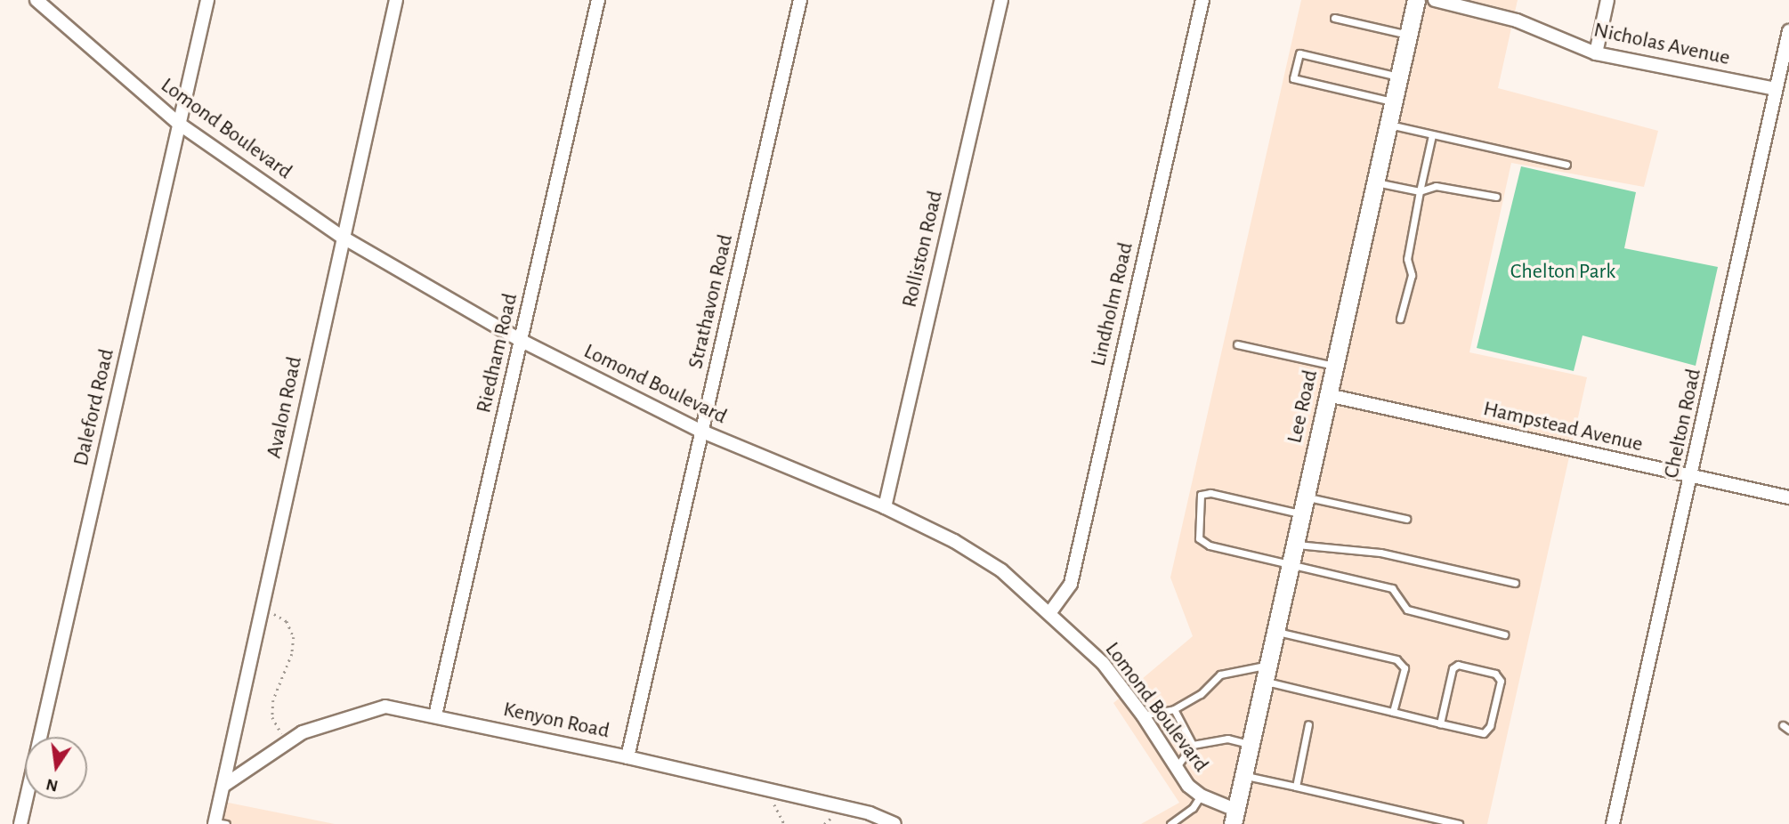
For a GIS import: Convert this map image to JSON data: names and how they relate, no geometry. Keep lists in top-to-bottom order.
{
  "streets": {
    "main road": ["Lee Road"],
    "street": [
      "Nicholas Avenue",
      "Lomond Boulevard",
      "Rolliston Road",
      "Strathavon Road",
      "Lindholm Road",
      "Riedham Road",
      "Daleford Road",
      "Avalon Road",
      "Chelton Road",
      "Hampstead Avenue",
      "Kenyon Road"
    ]
  },
  "crossings": [
    ["Nicholas Avenue", "Chelton Road"],
    ["Lomond Boulevard", "Rolliston Road"],
    ["Lomond Boulevard", "Strathavon Road"],
    ["Lomond Boulevard", "Lindholm Road"],
    ["Lomond Boulevard", "Riedham Road"],
    ["Lomond Boulevard", "Lee Road"],
    ["Lomond Boulevard", "Daleford Road"],
    ["Lomond Boulevard", "Avalon Road"],
    ["Strathavon Road", "Kenyon Road"],
    ["Riedham Road", "Kenyon Road"],
    ["Lee Road", "Hampstead Avenue"],
    ["Avalon Road", "Kenyon Road"],
    ["Chelton Road", "Hampstead Avenue"]
  ],
  "parks": ["Chelton Park"],
  "north": "bottom"
}
